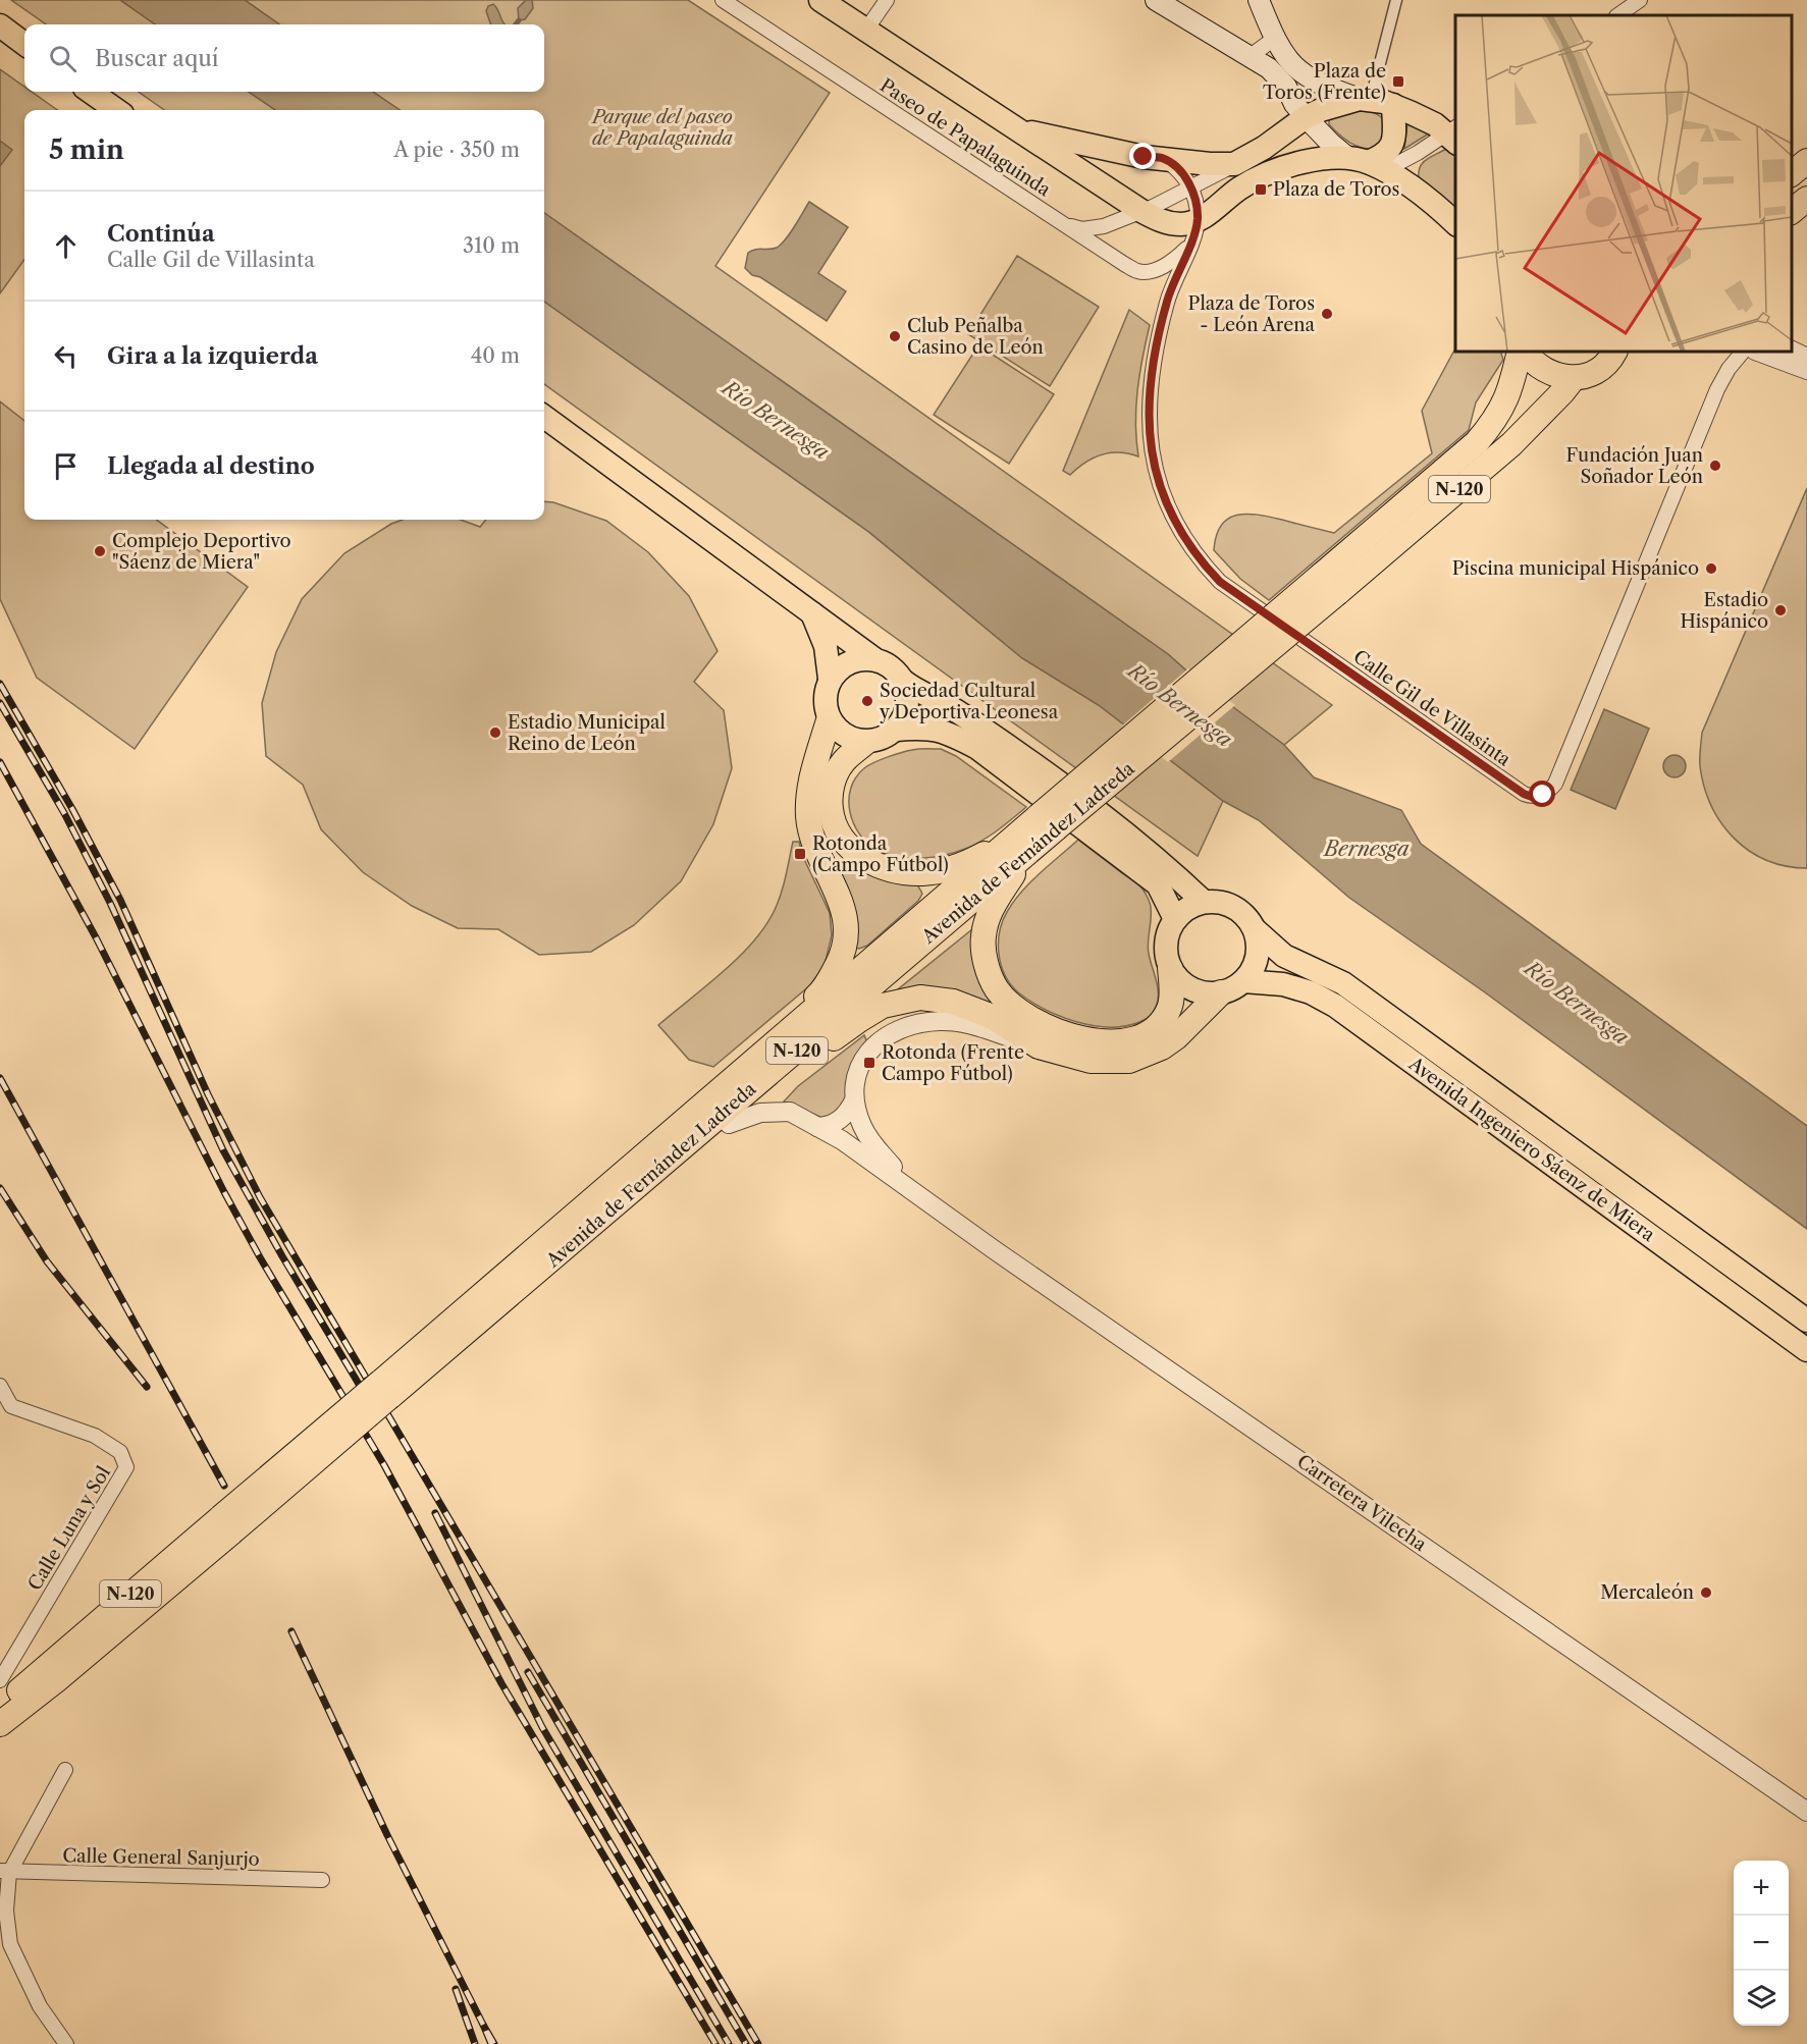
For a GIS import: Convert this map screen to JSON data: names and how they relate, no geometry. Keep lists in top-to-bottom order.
{
  "streets": {
    "highway": ["N-120", "Avenida de Fernández Ladreda"],
    "main road": ["Avenida Ingeniero Sáenz de Miera"],
    "street": [
      "Paseo de Papalaguinda",
      "Calle Gil de Villasinta",
      "Carretera Vilecha",
      "Calle Luna y Sol",
      "Calle General Sanjurjo"
    ]
  },
  "crossings": [
    ["Paseo de Papalaguinda", "Calle Gil de Villasinta"],
    ["N-120", "Avenida de Fernández Ladreda"]
  ],
  "water": ["Río Bernesga", "Bernesga"],
  "parks": ["Parque del paseo de Papalaguinda"],
  "places": {
    "transit": [
      "Plaza de Toros (Frente)",
      "Plaza de Toros",
      "Rotonda (Campo Fútbol)",
      "Rotonda (Frente Campo Fútbol)"
    ],
    "other": [
      "Plaza de Toros - León Arena",
      "Club Peñalba Casino de León",
      "Fundación Juan Soñador León",
      "Complejo Deportivo \"Sáenz de Miera\"",
      "Piscina municipal Hispánico",
      "Estadio Hispánico",
      "Sociedad Cultural y Deportiva Leonesa",
      "Estadio Municipal Reino de León",
      "Mercaleón"
    ]
  },
  "page": {
    "search": "Buscar aquí",
    "heading": ["5 min", "A pie · 350 m"],
    "list": [
      ["Continúa", "Calle Gil de Villasinta", "310 m"],
      ["Gira a la izquierda", "40 m"],
      "Llegada al destino"
    ],
    "map_buttons": ["+", "−"]
  }
}
